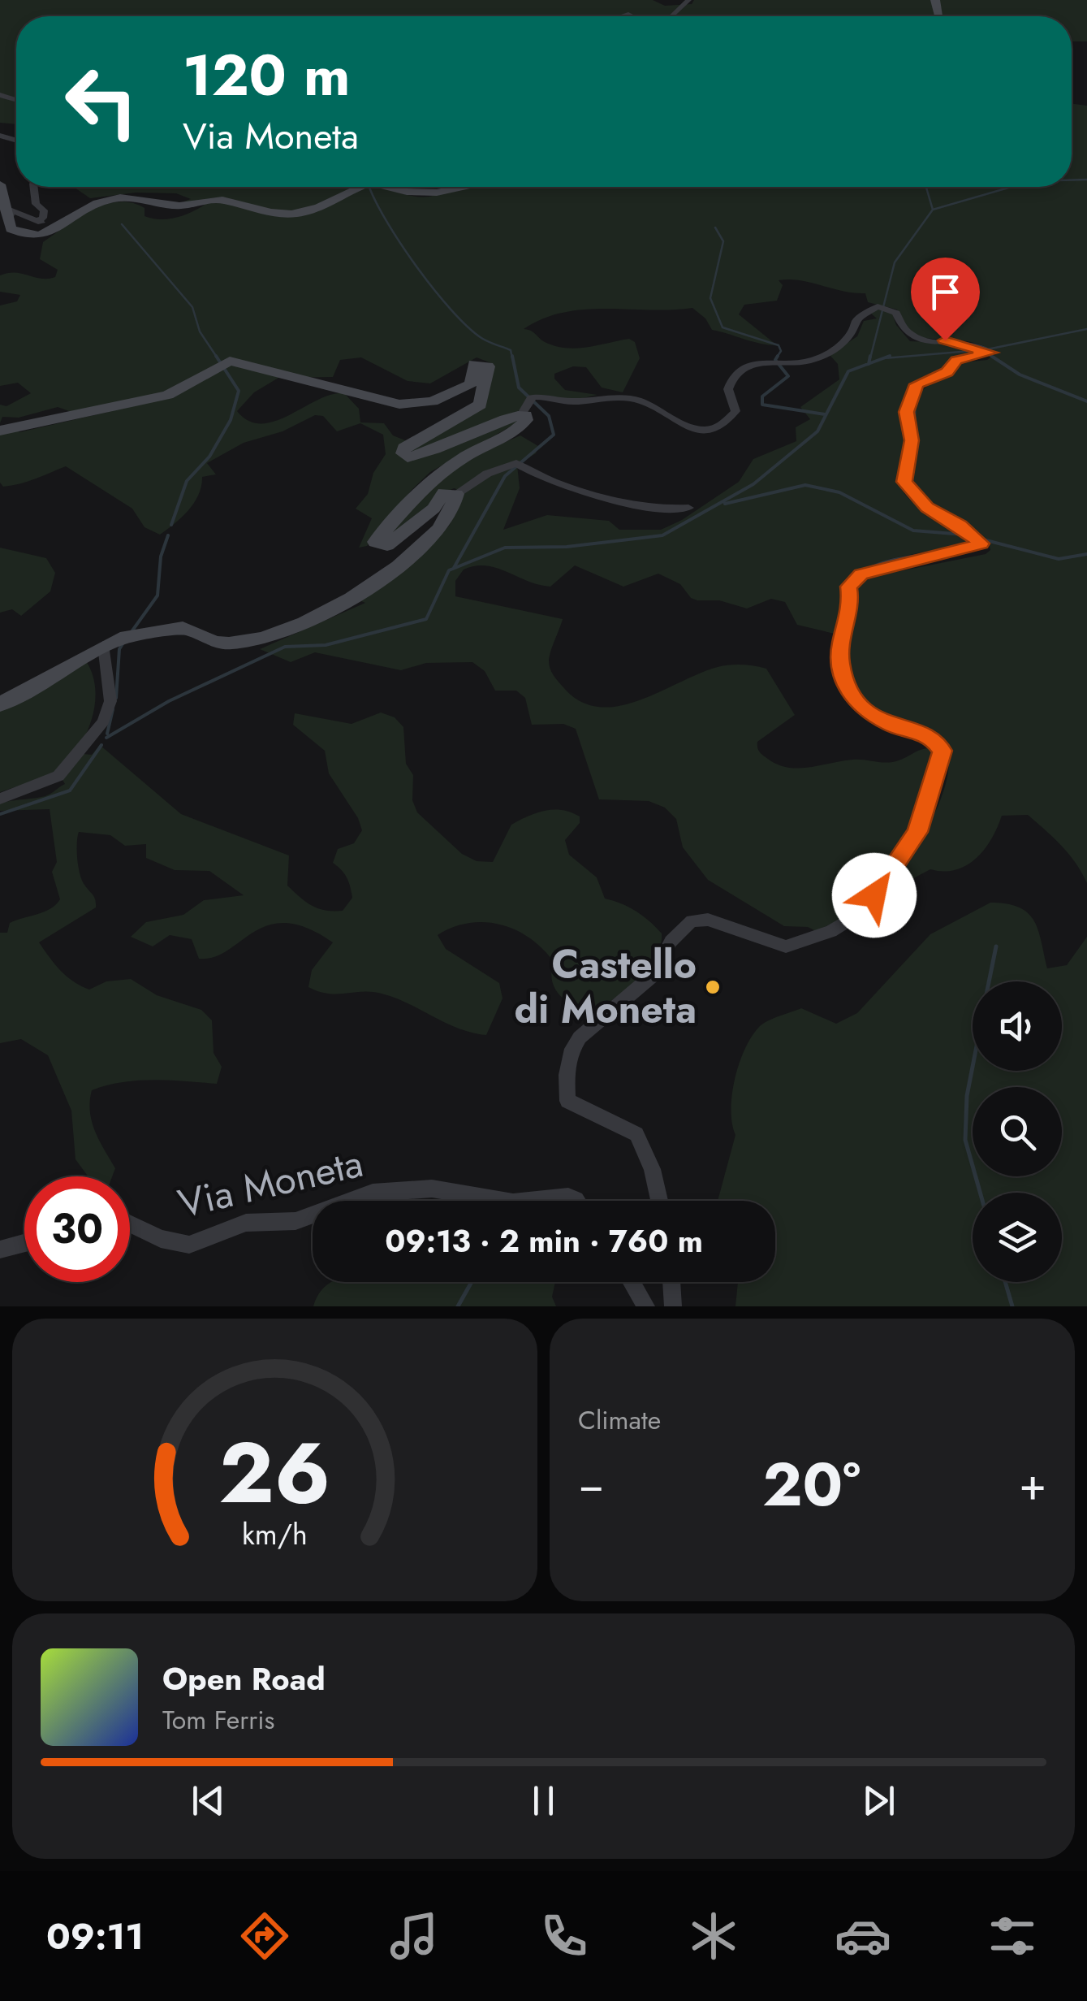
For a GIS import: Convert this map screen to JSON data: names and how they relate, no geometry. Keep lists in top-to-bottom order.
{
  "streets": {
    "street": ["Via Moneta"]
  },
  "places": ["Castello di Moneta"],
  "page": {
    "turn": ["120 m", "Via Moneta"],
    "limit": "30",
    "trip": "09:13 · 2 min · 760 m",
    "tile": "Climate",
    "heat": ["−", "20°", "+"],
    "song": ["Open Road", "Tom Ferris"],
    "tabs": "09:11",
    "gauge": ["26", "km/h"]
  }
}
